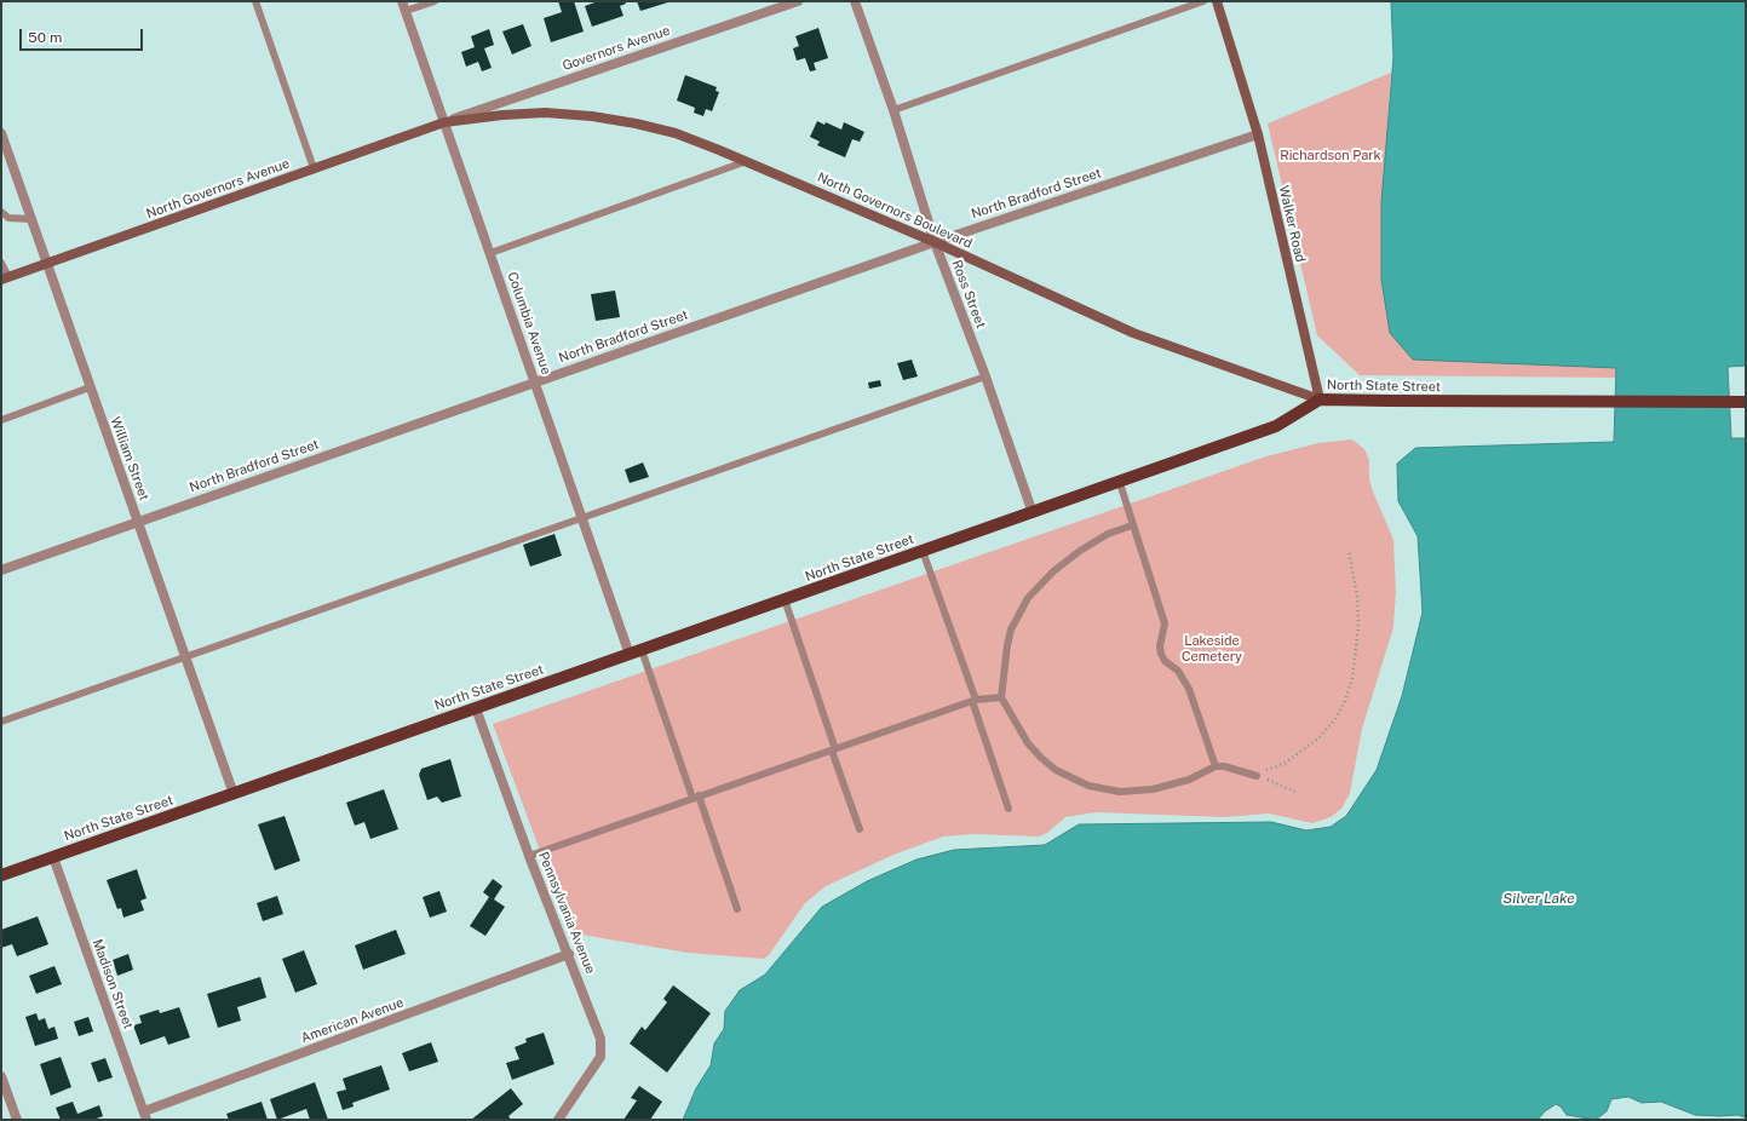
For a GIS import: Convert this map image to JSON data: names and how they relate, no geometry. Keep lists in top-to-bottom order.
{
  "streets": {
    "main road": [
      "North Governors Avenue",
      "North Governors Boulevard",
      "Walker Road",
      "North State Street"
    ],
    "street": [
      "Governors Avenue",
      "North Bradford Street",
      "Ross Street",
      "Columbia Avenue",
      "William Street",
      "Pennsylvania Avenue",
      "Madison Street",
      "American Avenue"
    ]
  },
  "crossings": [
    ["Governors Avenue", "North Governors Avenue"],
    ["Governors Avenue", "North Governors Boulevard"],
    ["Governors Avenue", "Columbia Avenue"],
    ["North Governors Avenue", "North Governors Boulevard"],
    ["North Governors Avenue", "Columbia Avenue"],
    ["North Governors Avenue", "William Street"],
    ["North Bradford Street", "North Governors Boulevard"],
    ["North Bradford Street", "Walker Road"],
    ["North Bradford Street", "Ross Street"],
    ["North Bradford Street", "Columbia Avenue"],
    ["North Bradford Street", "William Street"],
    ["North Governors Boulevard", "Walker Road"],
    ["North Governors Boulevard", "Ross Street"],
    ["North Governors Boulevard", "Columbia Avenue"],
    ["North Governors Boulevard", "North State Street"],
    ["Walker Road", "North State Street"],
    ["Ross Street", "North State Street"],
    ["Columbia Avenue", "North State Street"],
    ["North State Street", "William Street"],
    ["North State Street", "Pennsylvania Avenue"],
    ["North State Street", "Madison Street"],
    ["Pennsylvania Avenue", "American Avenue"],
    ["Madison Street", "American Avenue"]
  ],
  "water": ["Silver Lake"],
  "parks": ["Richardson Park", "Lakeside Cemetery"],
  "scale_bar": "50 m"
}
